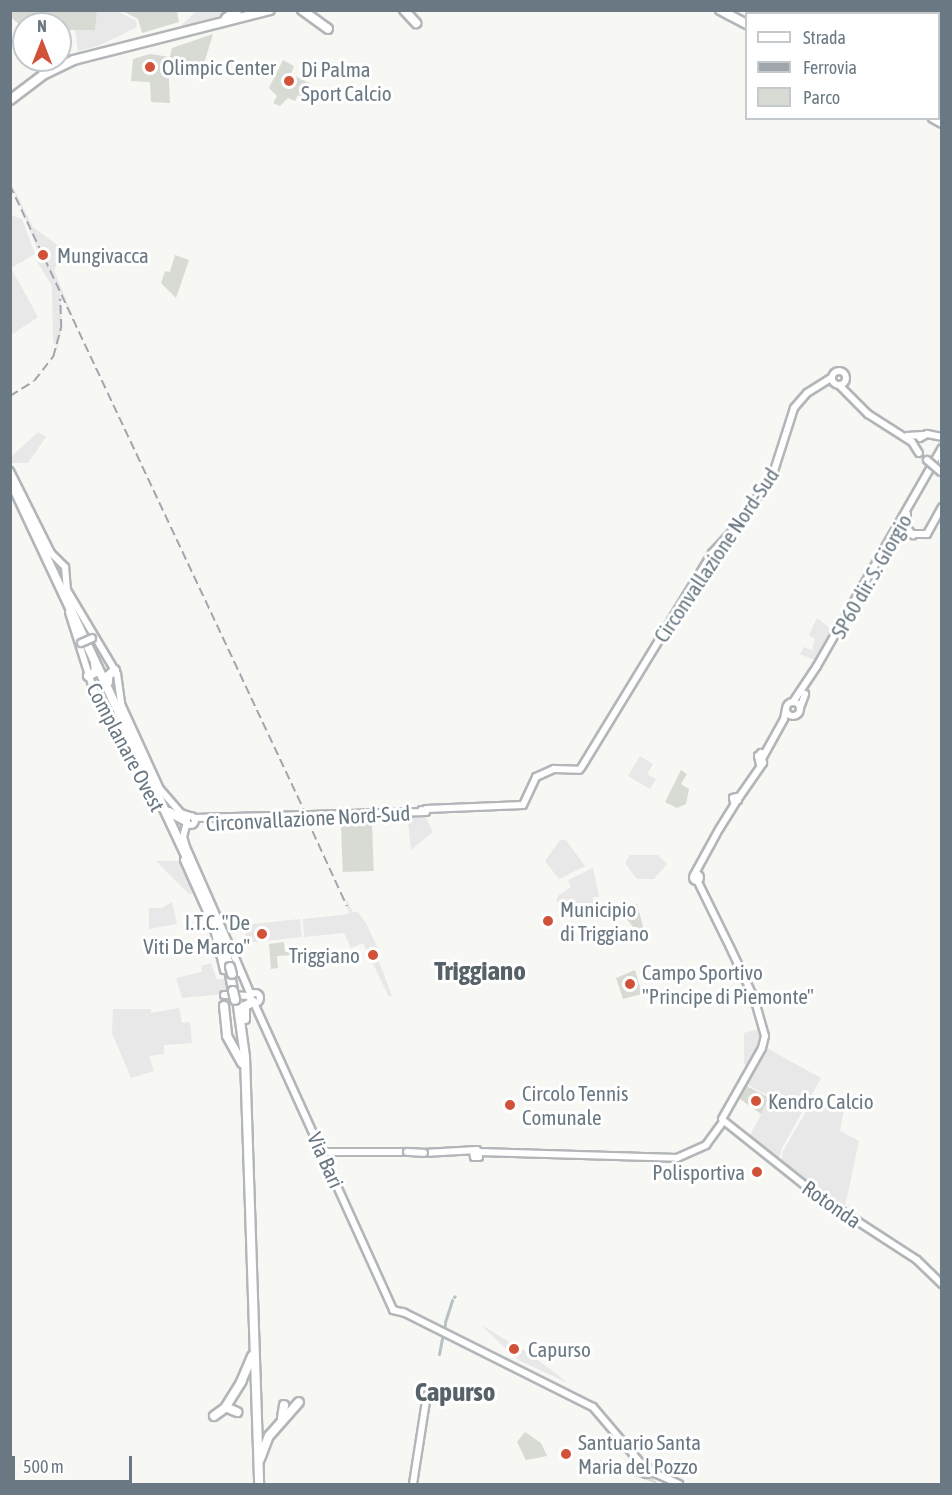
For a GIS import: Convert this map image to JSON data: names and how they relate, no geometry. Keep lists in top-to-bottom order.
{
  "streets": {
    "main road": [
      "Circonvallazione Nord-Sud",
      "SP60 dir. S. Giorgio",
      "Complanare Ovest",
      "Via Bari",
      "Rotonda"
    ]
  },
  "districts": ["Triggiano", "Capurso"],
  "places": [
    "Olimpic Center",
    "Di Palma Sport Calcio",
    "Mungivacca",
    "Municipio di Triggiano",
    "I.T.C. \"De Viti De Marco\"",
    "Triggiano",
    "Campo Sportivo \"Principe di Piemonte\"",
    "Kendro Calcio",
    "Circolo Tennis Comunale",
    "Polisportiva",
    "Capurso",
    "Santuario Santa Maria del Pozzo"
  ],
  "legend": ["Strada", "Ferrovia", "Parco"],
  "scale_bar": "500 m",
  "north": "top"
}
